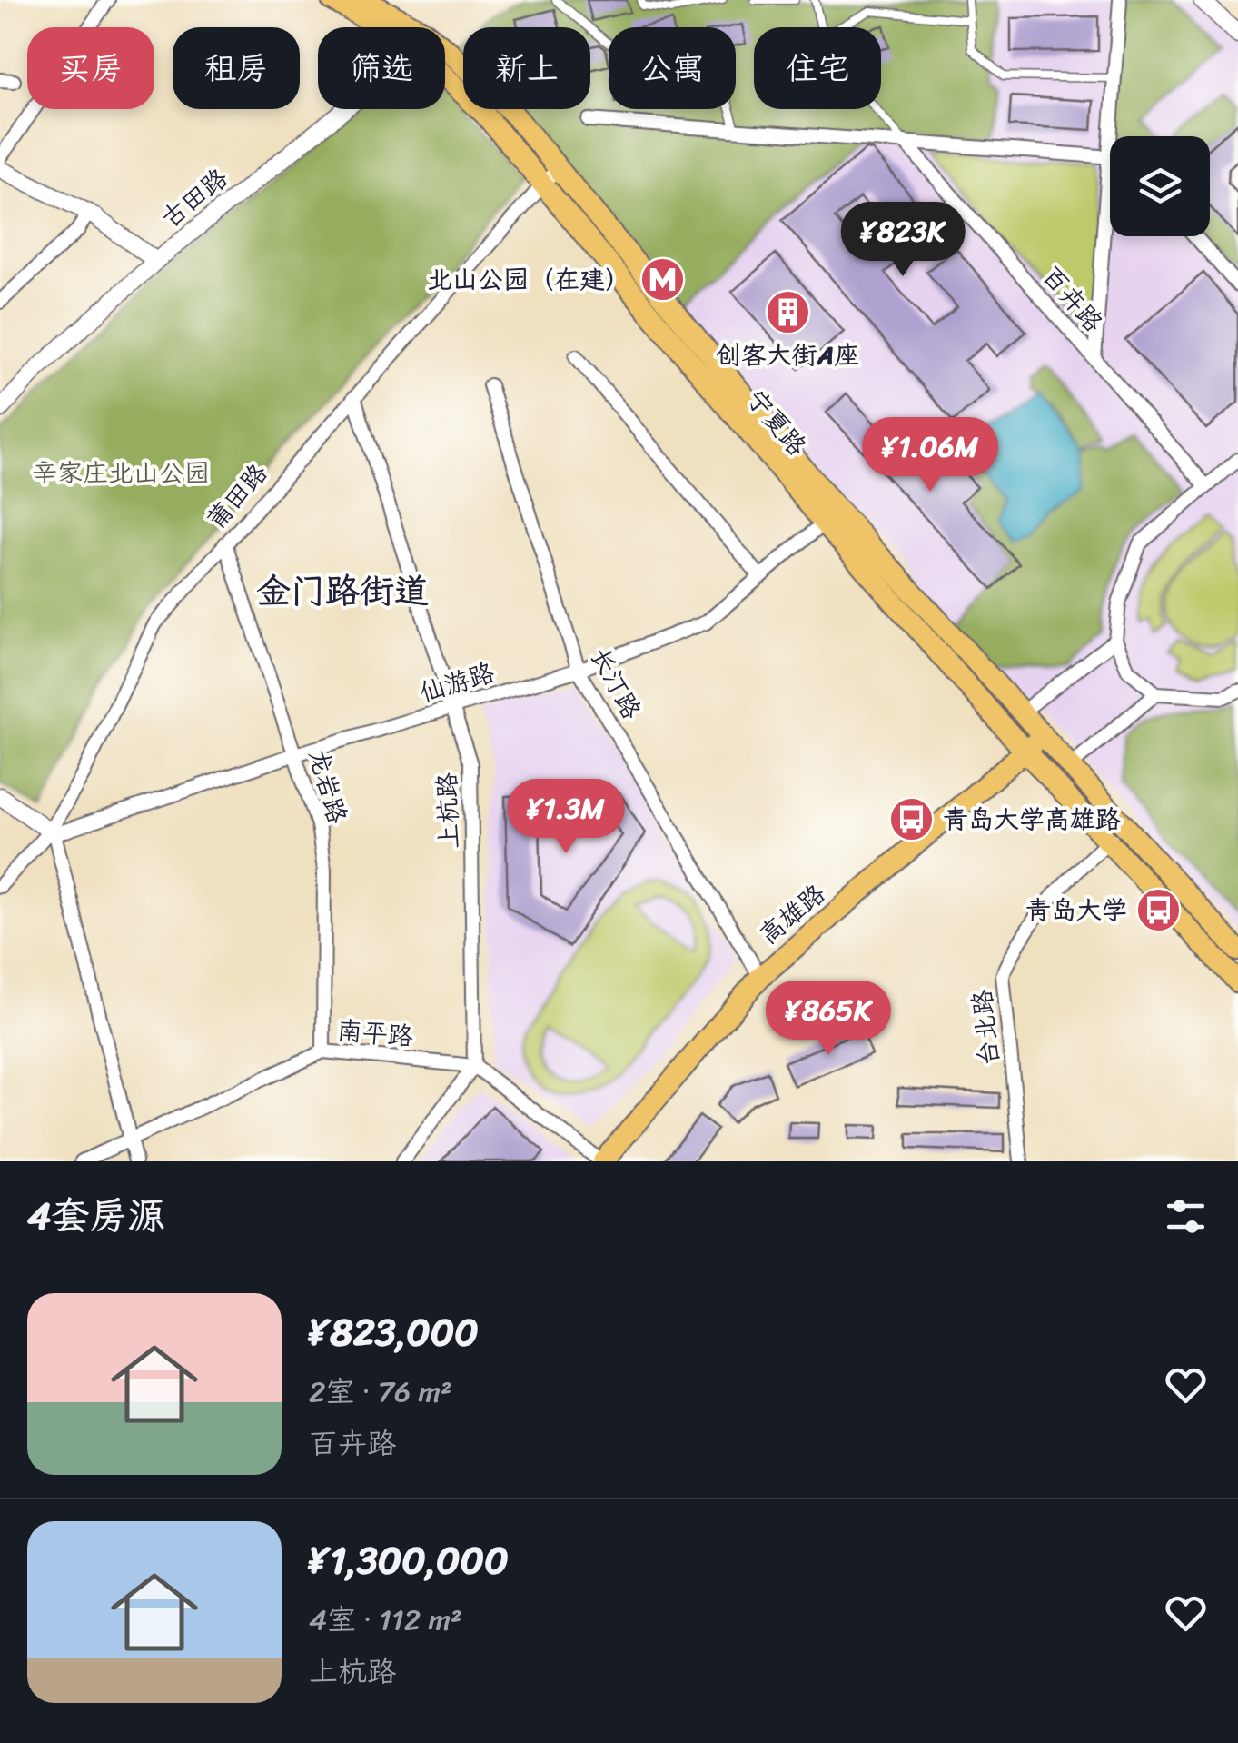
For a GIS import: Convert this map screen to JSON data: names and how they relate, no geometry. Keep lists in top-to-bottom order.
{
  "streets": {
    "main road": ["宁夏路", "高雄路"],
    "street": [
      "古田路",
      "百卉路",
      "莆田路",
      "仙游路",
      "长汀路",
      "龙岩路",
      "上杭路",
      "台北路",
      "南平路"
    ]
  },
  "crossings": [
    ["宁夏路", "莆田路"],
    ["宁夏路", "仙游路"],
    ["宁夏路", "高雄路"],
    ["宁夏路", "台北路"],
    ["莆田路", "仙游路"],
    ["莆田路", "龙岩路"],
    ["莆田路", "上杭路"],
    ["仙游路", "长汀路"],
    ["仙游路", "龙岩路"],
    ["仙游路", "上杭路"],
    ["长汀路", "高雄路"],
    ["龙岩路", "南平路"],
    ["上杭路", "南平路"]
  ],
  "districts": ["金门路街道"],
  "parks": ["辛家庄北山公园"],
  "places": {
    "metro station": ["北山公园（在建）"],
    "building": ["创客大街A座"],
    "bus stop": ["青岛大学高雄路", "青岛大学"]
  },
  "page": {
    "chip": [
      "买房",
      "租房",
      "筛选",
      "新上",
      "公寓",
      "住宅"
    ],
    "price": [
      "¥823K",
      "¥1.06M",
      "¥1.3M",
      "¥865K"
    ],
    "heading": "4套房源",
    "list": [
      {
        "name": "¥823,000",
        "note": "2室 · 76 m² · 百卉路"
      },
      {
        "name": "¥1,300,000",
        "note": "4室 · 112 m² · 上杭路"
      }
    ]
  }
}
